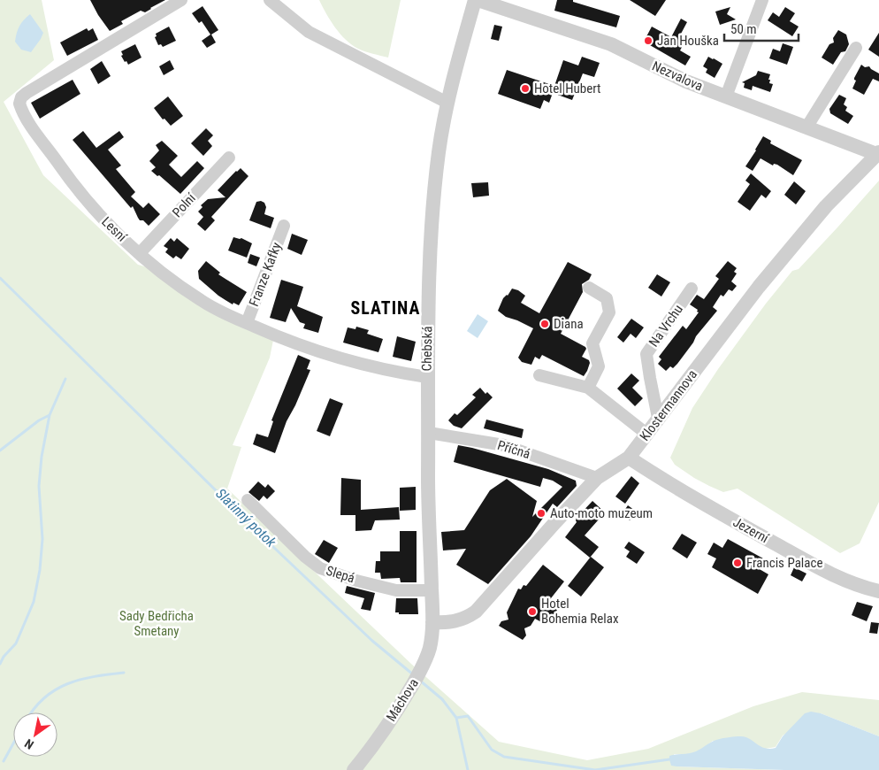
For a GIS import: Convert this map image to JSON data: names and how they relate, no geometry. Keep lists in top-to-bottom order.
{
  "streets": {
    "street": [
      "Nezvalova",
      "Polní",
      "Lesní",
      "Franze Kafky",
      "Na Vrchu",
      "Chebská",
      "Klostermannova",
      "Příčná",
      "Jezerní",
      "Slepá",
      "Máchova"
    ]
  },
  "crossings": [
    ["Nezvalova", "Chebská"],
    ["Nezvalova", "Klostermannova"],
    ["Polní", "Lesní"],
    ["Lesní", "Franze Kafky"],
    ["Lesní", "Chebská"],
    ["Na Vrchu", "Klostermannova"],
    ["Chebská", "Klostermannova"],
    ["Chebská", "Příčná"],
    ["Chebská", "Slepá"],
    ["Chebská", "Máchova"],
    ["Klostermannova", "Příčná"],
    ["Klostermannova", "Jezerní"],
    ["Klostermannova", "Máchova"]
  ],
  "districts": ["SLATINA"],
  "water": ["Slatinný potok"],
  "parks": ["Sady Bedřicha Smetany"],
  "places": [
    "Jan Houška",
    "Hotel Hubert",
    "Diana",
    "Auto-moto muzeum",
    "Francis Palace",
    "Hotel Bohemia Relax"
  ],
  "scale_bar": "50 m",
  "north": "bottom left"
}
